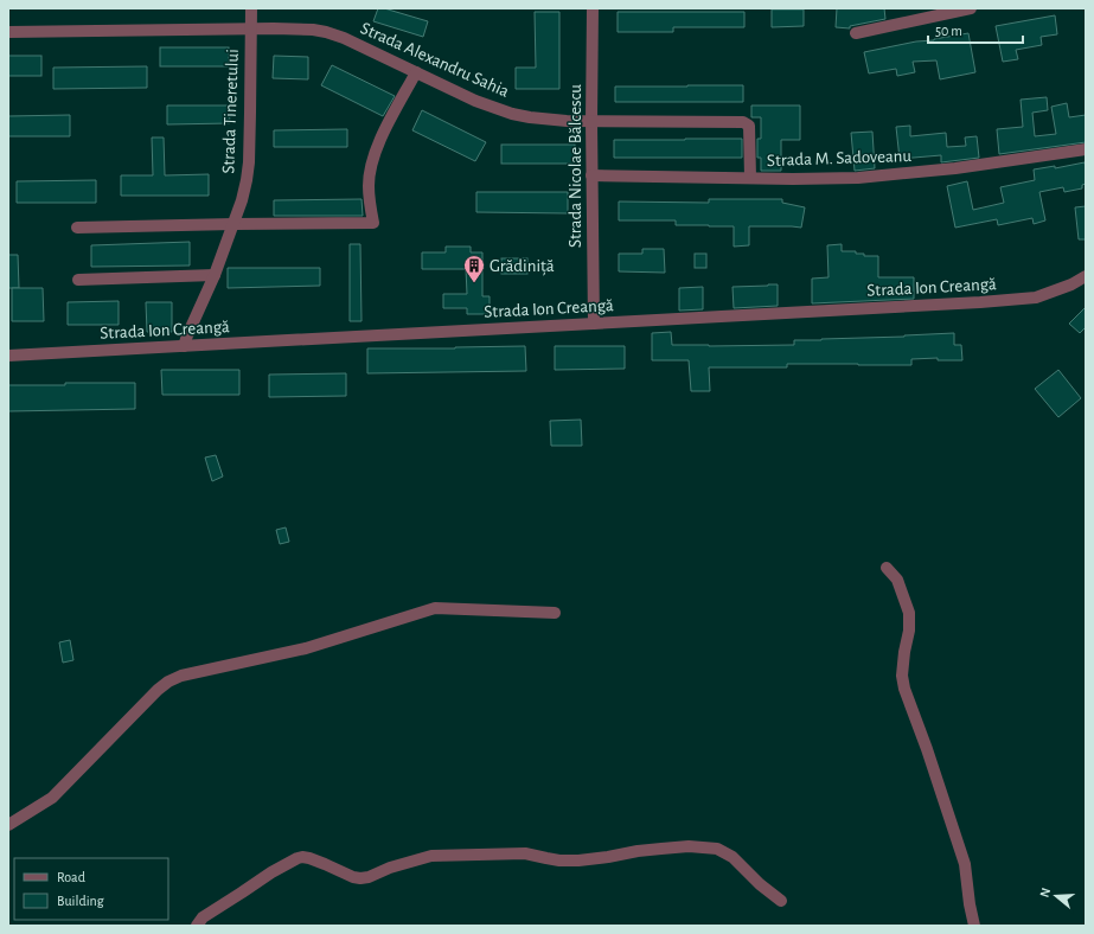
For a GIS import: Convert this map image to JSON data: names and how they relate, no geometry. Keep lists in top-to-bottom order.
{
  "streets": {
    "street": [
      "Strada Alexandru Sahia",
      "Strada Tineretului",
      "Strada M. Sadoveanu",
      "Strada Nicolae Bălcescu",
      "Strada Ion Creangă"
    ]
  },
  "crossings": [
    ["Strada Alexandru Sahia", "Strada Tineretului"],
    ["Strada Alexandru Sahia", "Strada M. Sadoveanu"],
    ["Strada Alexandru Sahia", "Strada Nicolae Bălcescu"],
    ["Strada Tineretului", "Strada Ion Creangă"],
    ["Strada M. Sadoveanu", "Strada Nicolae Bălcescu"],
    ["Strada Nicolae Bălcescu", "Strada Ion Creangă"]
  ],
  "places": {
    "building": ["Grădiniță"]
  },
  "legend": ["Road", "Building"],
  "scale_bar": "50 m",
  "north": "left"
}
